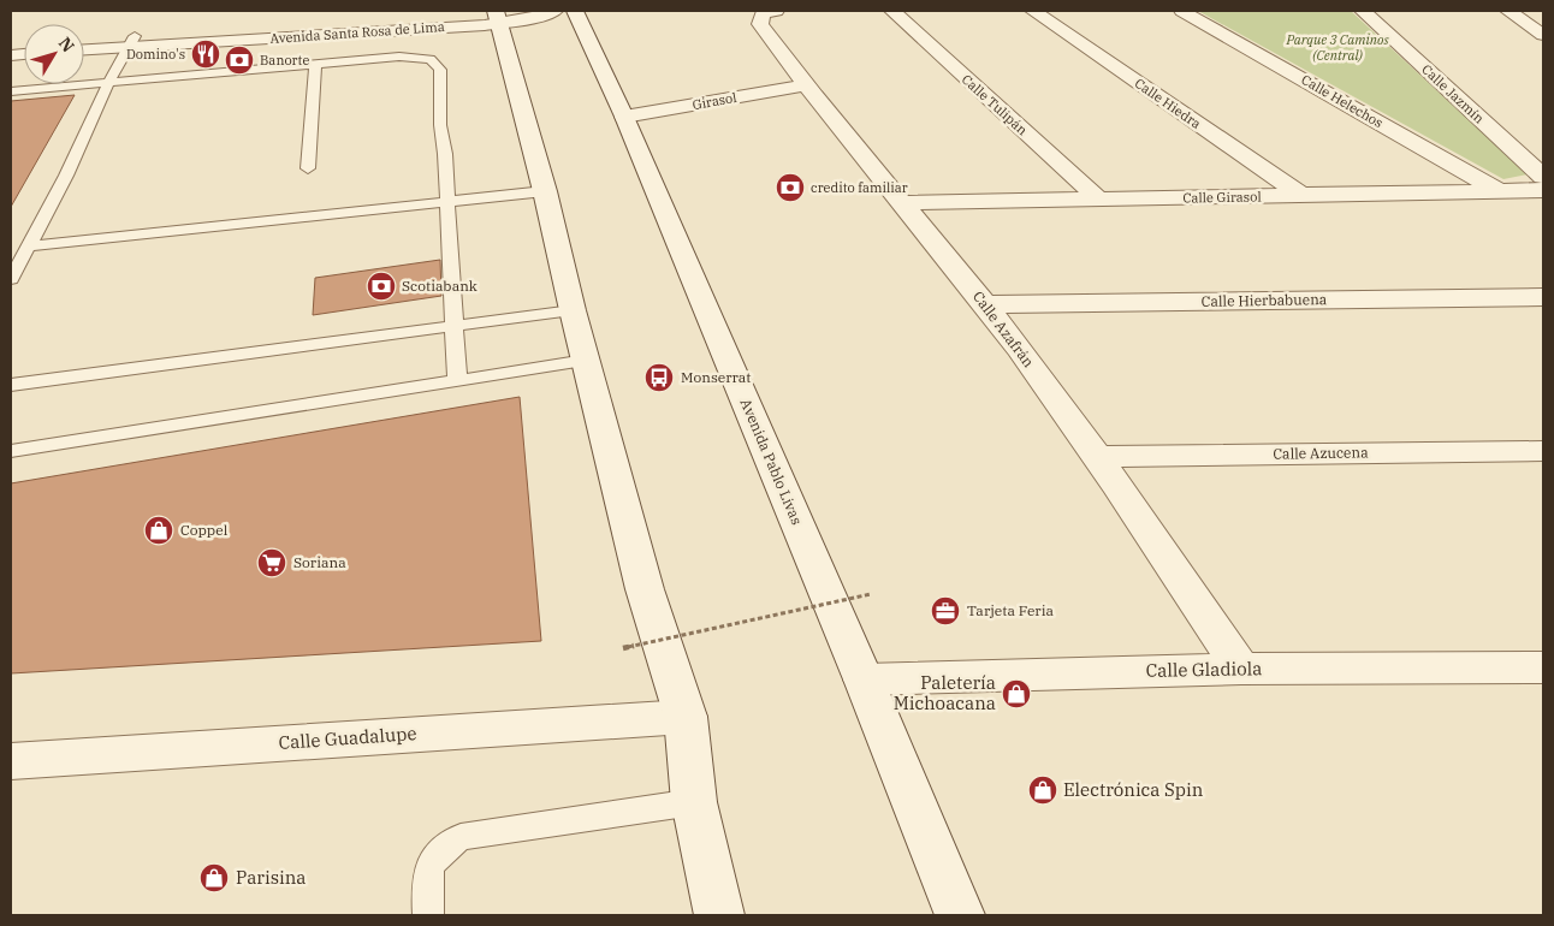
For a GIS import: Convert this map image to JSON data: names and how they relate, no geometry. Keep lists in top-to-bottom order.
{
  "streets": {
    "street": [
      "Avenida Santa Rosa de Lima",
      "Calle Jazmín",
      "Girasol",
      "Calle Helechos",
      "Calle Hiedra",
      "Calle Tulipán",
      "Calle Girasol",
      "Calle Hierbabuena",
      "Calle Azafrán",
      "Calle Azucena",
      "Avenida Pablo Livas",
      "Calle Gladiola",
      "Calle Guadalupe"
    ]
  },
  "crossings": [
    ["Girasol", "Calle Azafrán"],
    ["Girasol", "Avenida Pablo Livas"],
    ["Calle Helechos", "Calle Girasol"],
    ["Calle Hiedra", "Calle Girasol"],
    ["Calle Tulipán", "Calle Girasol"],
    ["Calle Girasol", "Calle Azafrán"],
    ["Calle Hierbabuena", "Calle Azafrán"],
    ["Calle Azafrán", "Calle Azucena"],
    ["Calle Azafrán", "Calle Gladiola"],
    ["Avenida Pablo Livas", "Calle Gladiola"]
  ],
  "parks": ["Parque 3 Caminos (Central)"],
  "places": {
    "restaurant": ["Domino's"],
    "bank": ["Banorte", "credito familiar", "Scotiabank"],
    "bus stop": ["Monserrat"],
    "shop": [
      "Coppel",
      "Paletería Michoacana",
      "Electrónica Spin",
      "Parisina"
    ],
    "supermarket": ["Soriana"],
    "office": ["Tarjeta Feria"]
  },
  "north": "top right"
}
